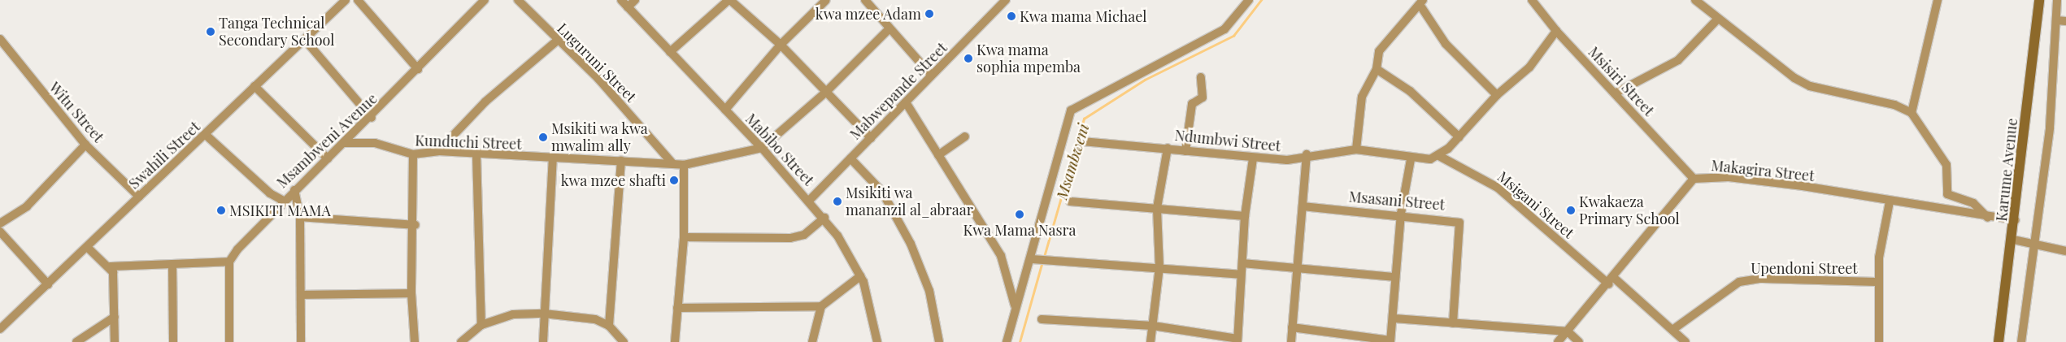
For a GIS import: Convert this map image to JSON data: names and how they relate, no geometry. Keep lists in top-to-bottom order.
{
  "streets": {
    "main road": ["Karume Avenue"],
    "street": [
      "Luguruni Street",
      "Msisiri Street",
      "Mabwepande Street",
      "Witu Street",
      "Msambweni Avenue",
      "Ndumbwi Street",
      "Kunduchi Street",
      "Mabibo Street",
      "Swahili Street",
      "Makagira Street",
      "Msasani Street",
      "Msigani Street",
      "Upendoni Street"
    ]
  },
  "crossings": [
    ["Luguruni Street", "Kunduchi Street"],
    ["Msisiri Street", "Makagira Street"],
    ["Mabwepande Street", "Mabibo Street"],
    ["Witu Street", "Swahili Street"],
    ["Msambweni Avenue", "Kunduchi Street"],
    ["Ndumbwi Street", "Msigani Street"],
    ["Kunduchi Street", "Mabibo Street"],
    ["Karume Avenue", "Makagira Street"],
    ["Makagira Street", "Msigani Street"],
    ["Msigani Street", "Upendoni Street"]
  ],
  "water": ["Msambweni"],
  "places": [
    "kwa mzee Adam",
    "Kwa mama Michael",
    "Tanga Technical Secondary School",
    "Kwa mama sophia mpemba",
    "Msikiti wa kwa mwalim ally",
    "kwa mzee shafti",
    "Msikiti wa mananzil al_abraar",
    "MSIKITI MAMA",
    "Kwakaeza Primary School",
    "Kwa Mama Nasra"
  ]
}
